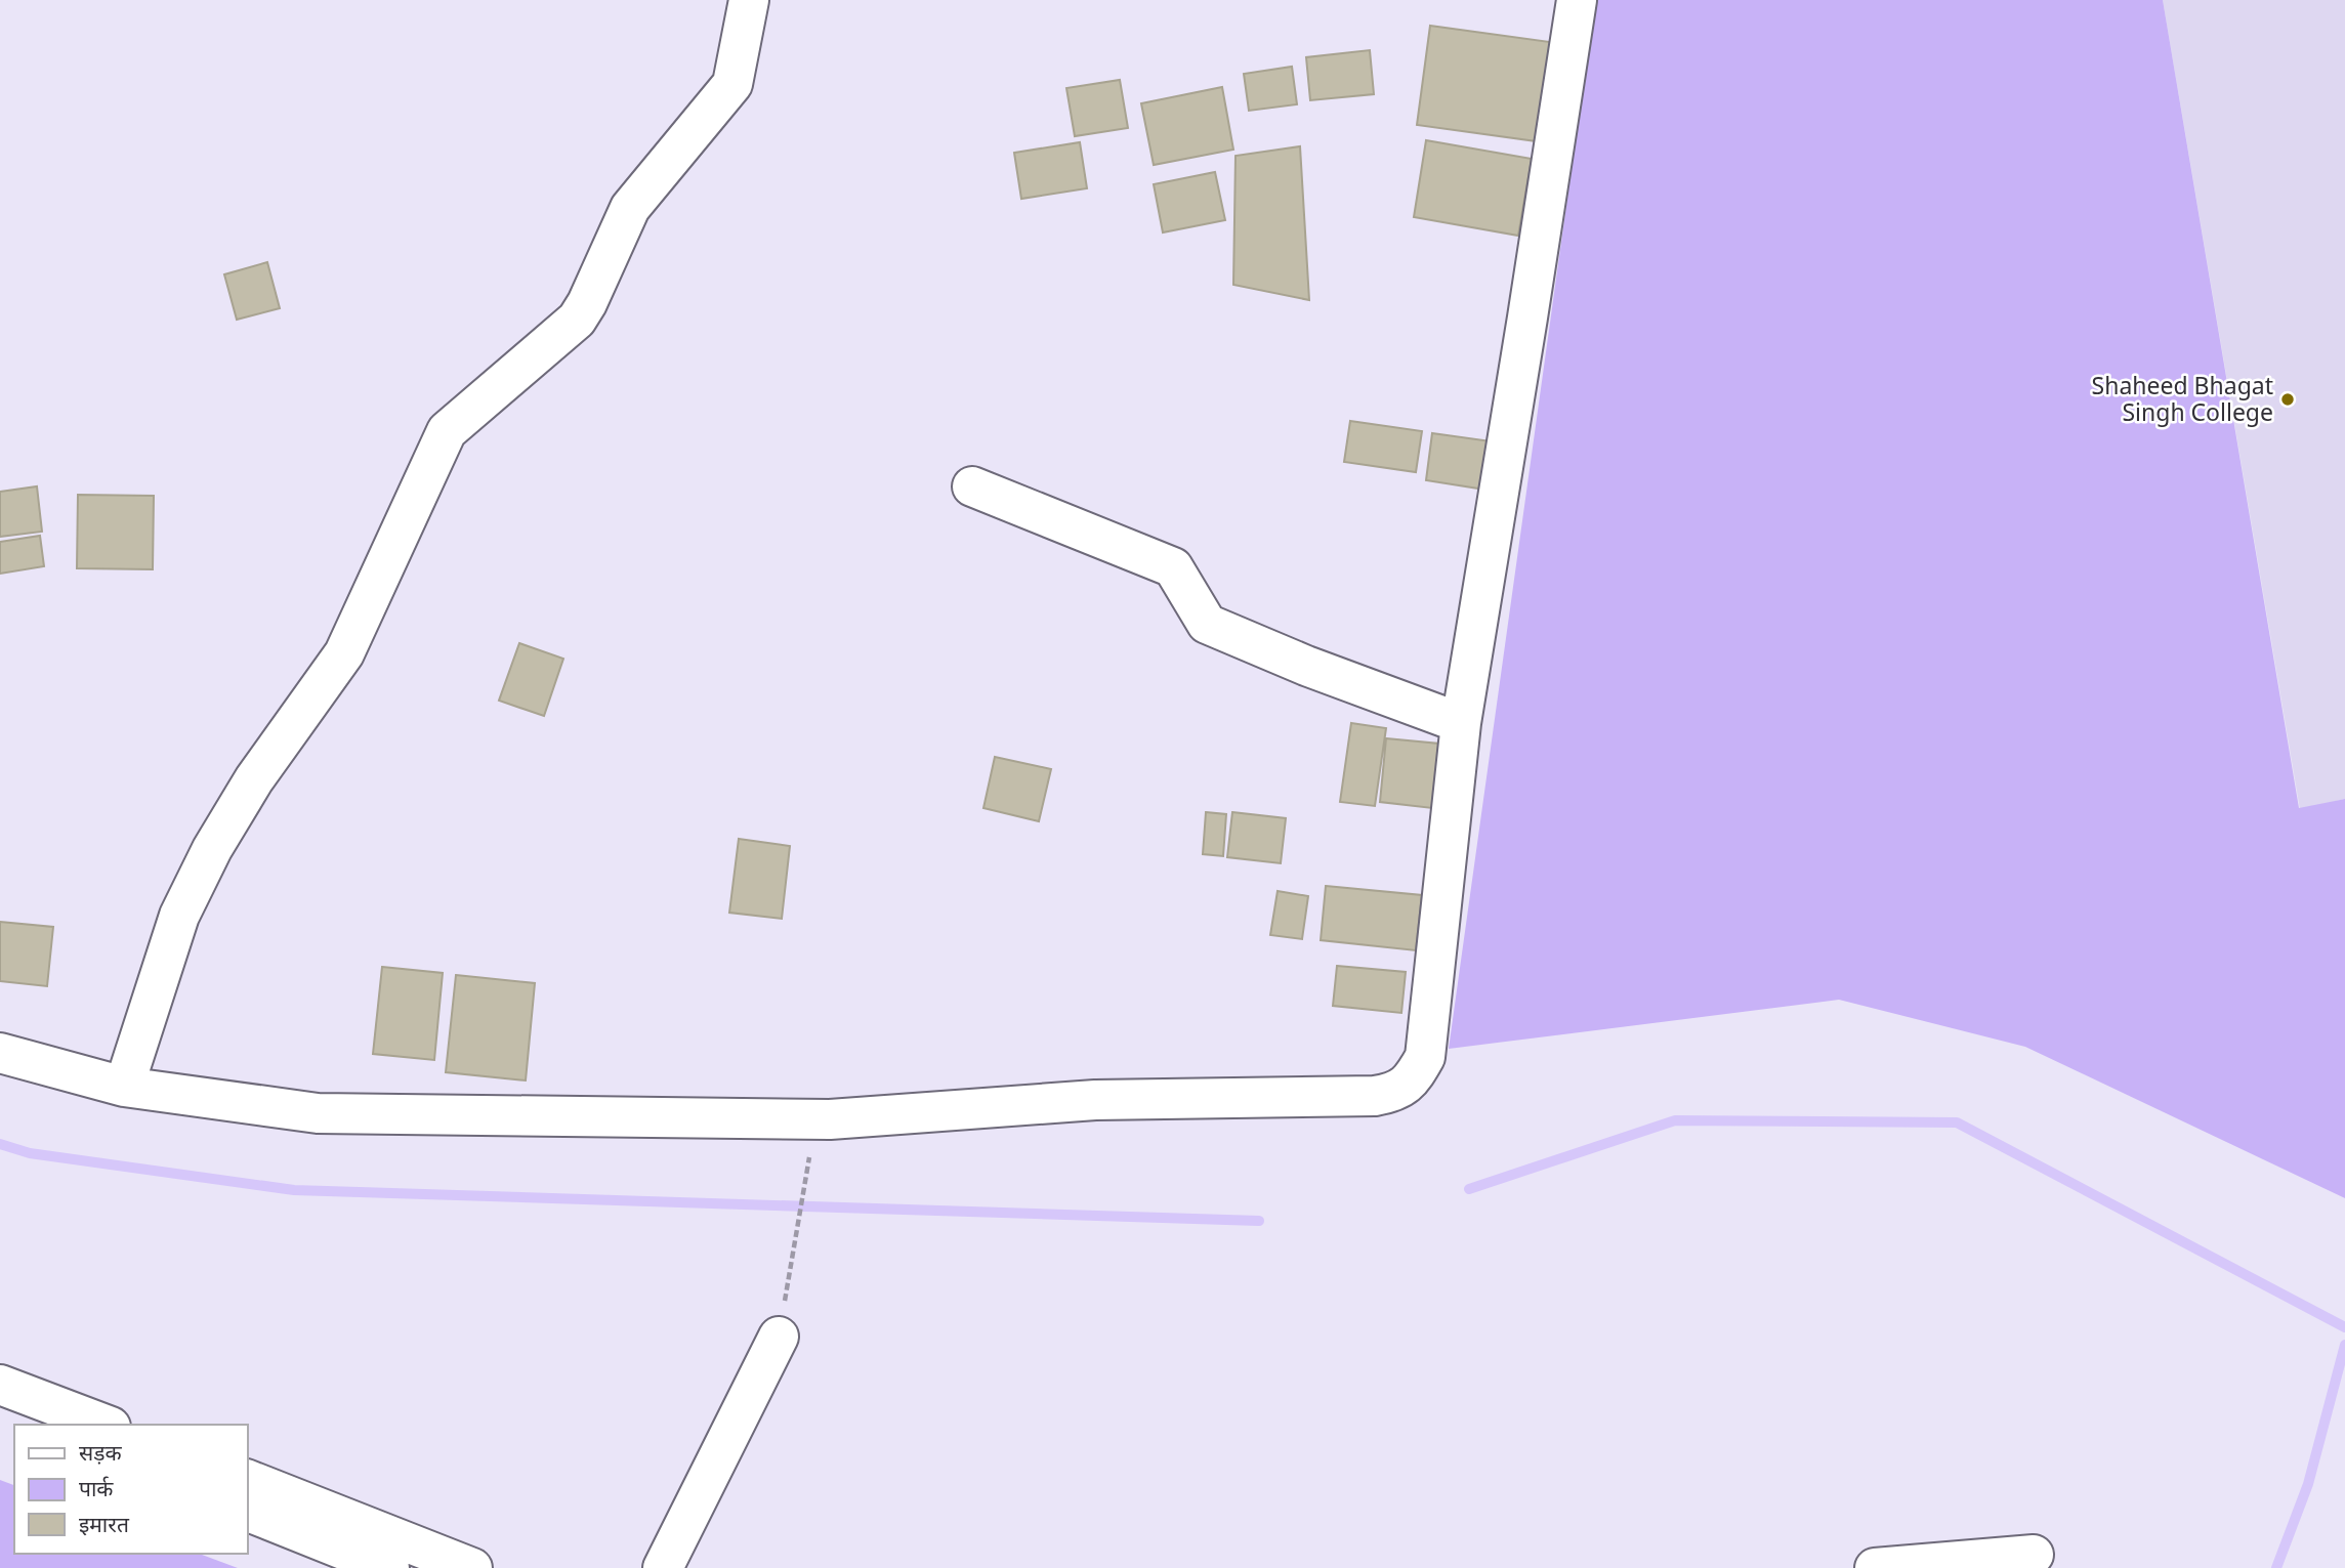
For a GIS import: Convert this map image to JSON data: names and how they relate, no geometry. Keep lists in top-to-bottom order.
{
  "places": ["Shaheed Bhagat Singh College"],
  "legend": ["सड़क", "पार्क", "इमारत"]
}
